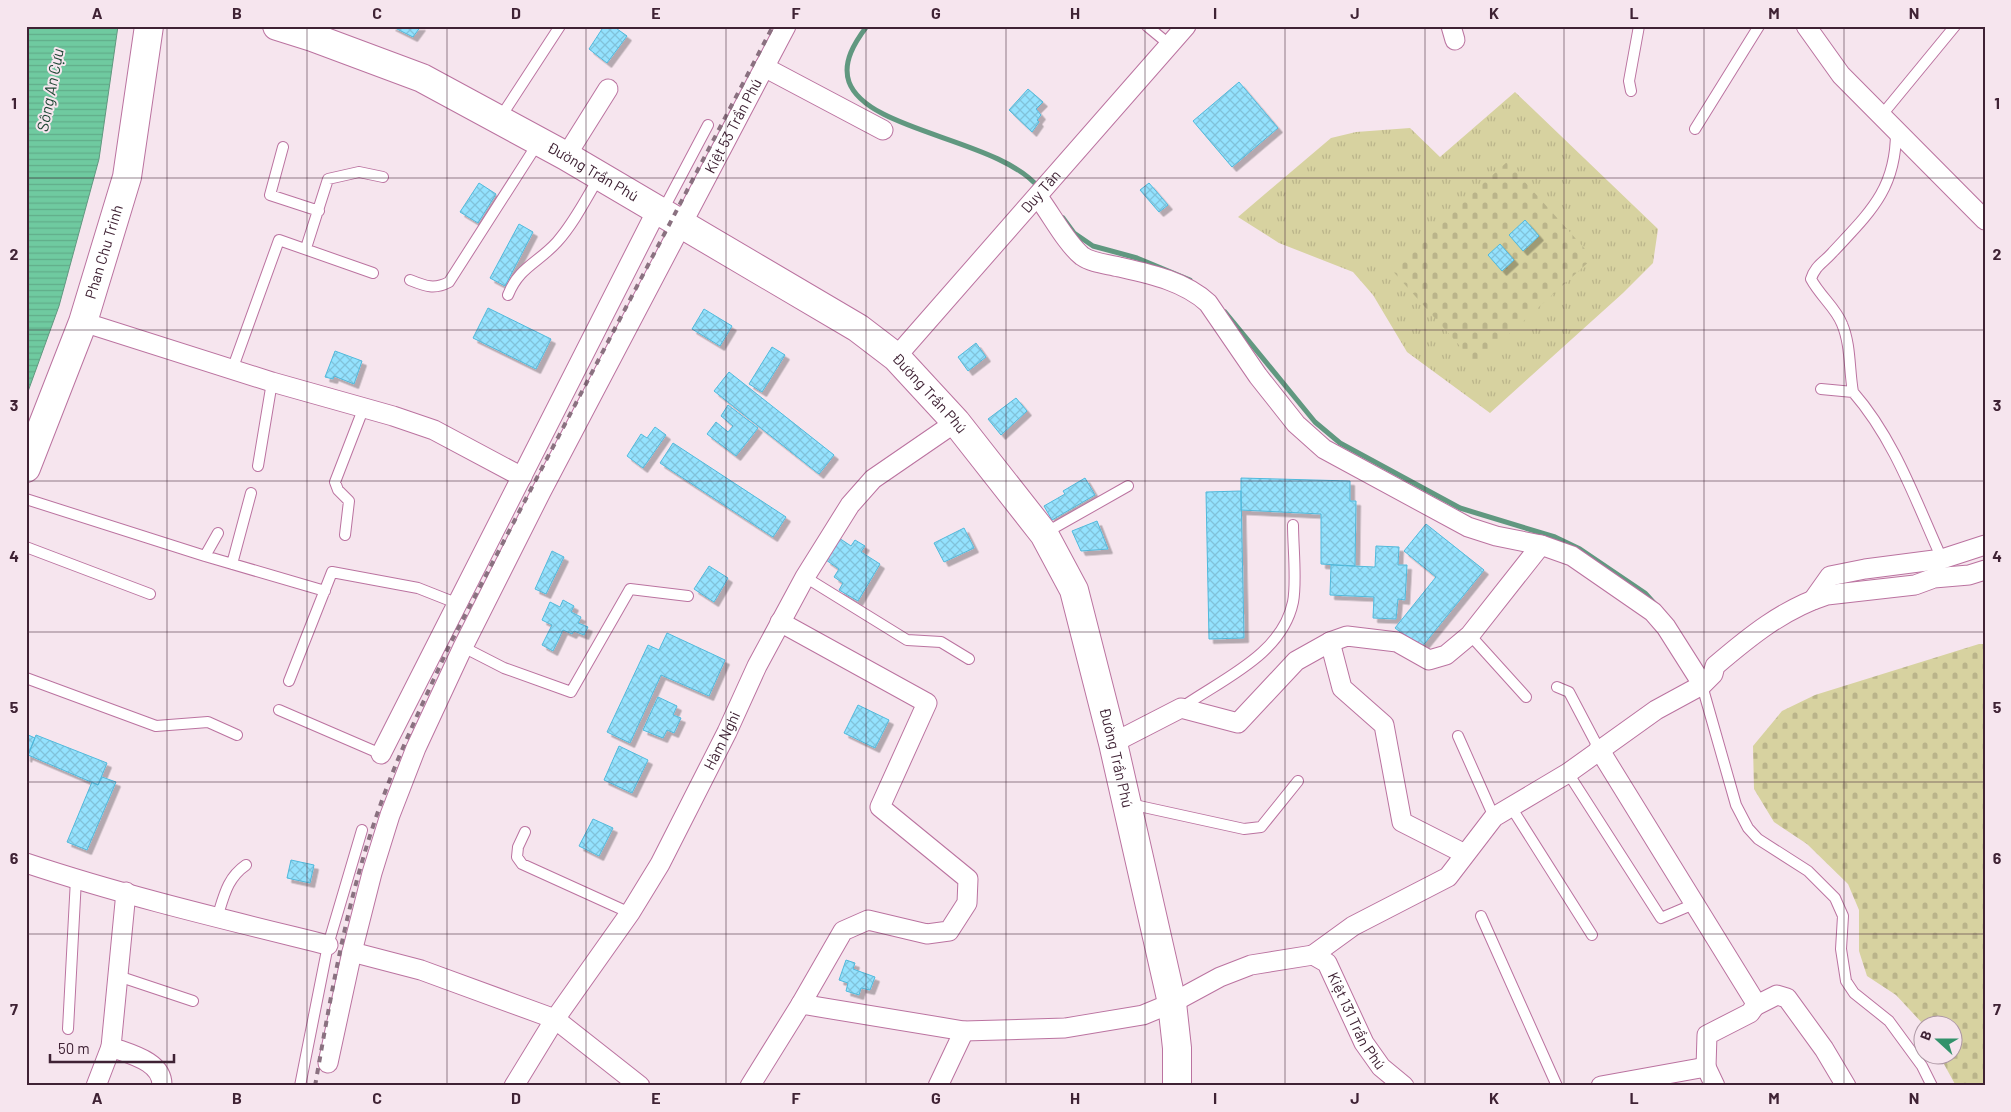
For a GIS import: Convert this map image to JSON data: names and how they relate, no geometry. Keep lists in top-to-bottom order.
{
  "streets": {
    "street": [
      "Kiệt 53 Trần Phú",
      "Đường Trần Phú",
      "Duy Tân",
      "Phan Chu Trinh",
      "Hàm Nghi",
      "Kiệt 131 Trần Phú"
    ]
  },
  "crossings": [
    ["Kiệt 53 Trần Phú", "Đường Trần Phú"],
    ["Đường Trần Phú", "Duy Tân"],
    ["Đường Trần Phú", "Hàm Nghi"]
  ],
  "water": ["Sông An Cựu"],
  "scale_bar": "50 m",
  "north": "left",
  "grid": {
    "columns": [
      "A",
      "B",
      "C",
      "D",
      "E",
      "F",
      "G",
      "H",
      "I",
      "J",
      "K",
      "L",
      "M",
      "N"
    ],
    "rows": [
      "1",
      "2",
      "3",
      "4",
      "5",
      "6",
      "7"
    ]
  }
}
